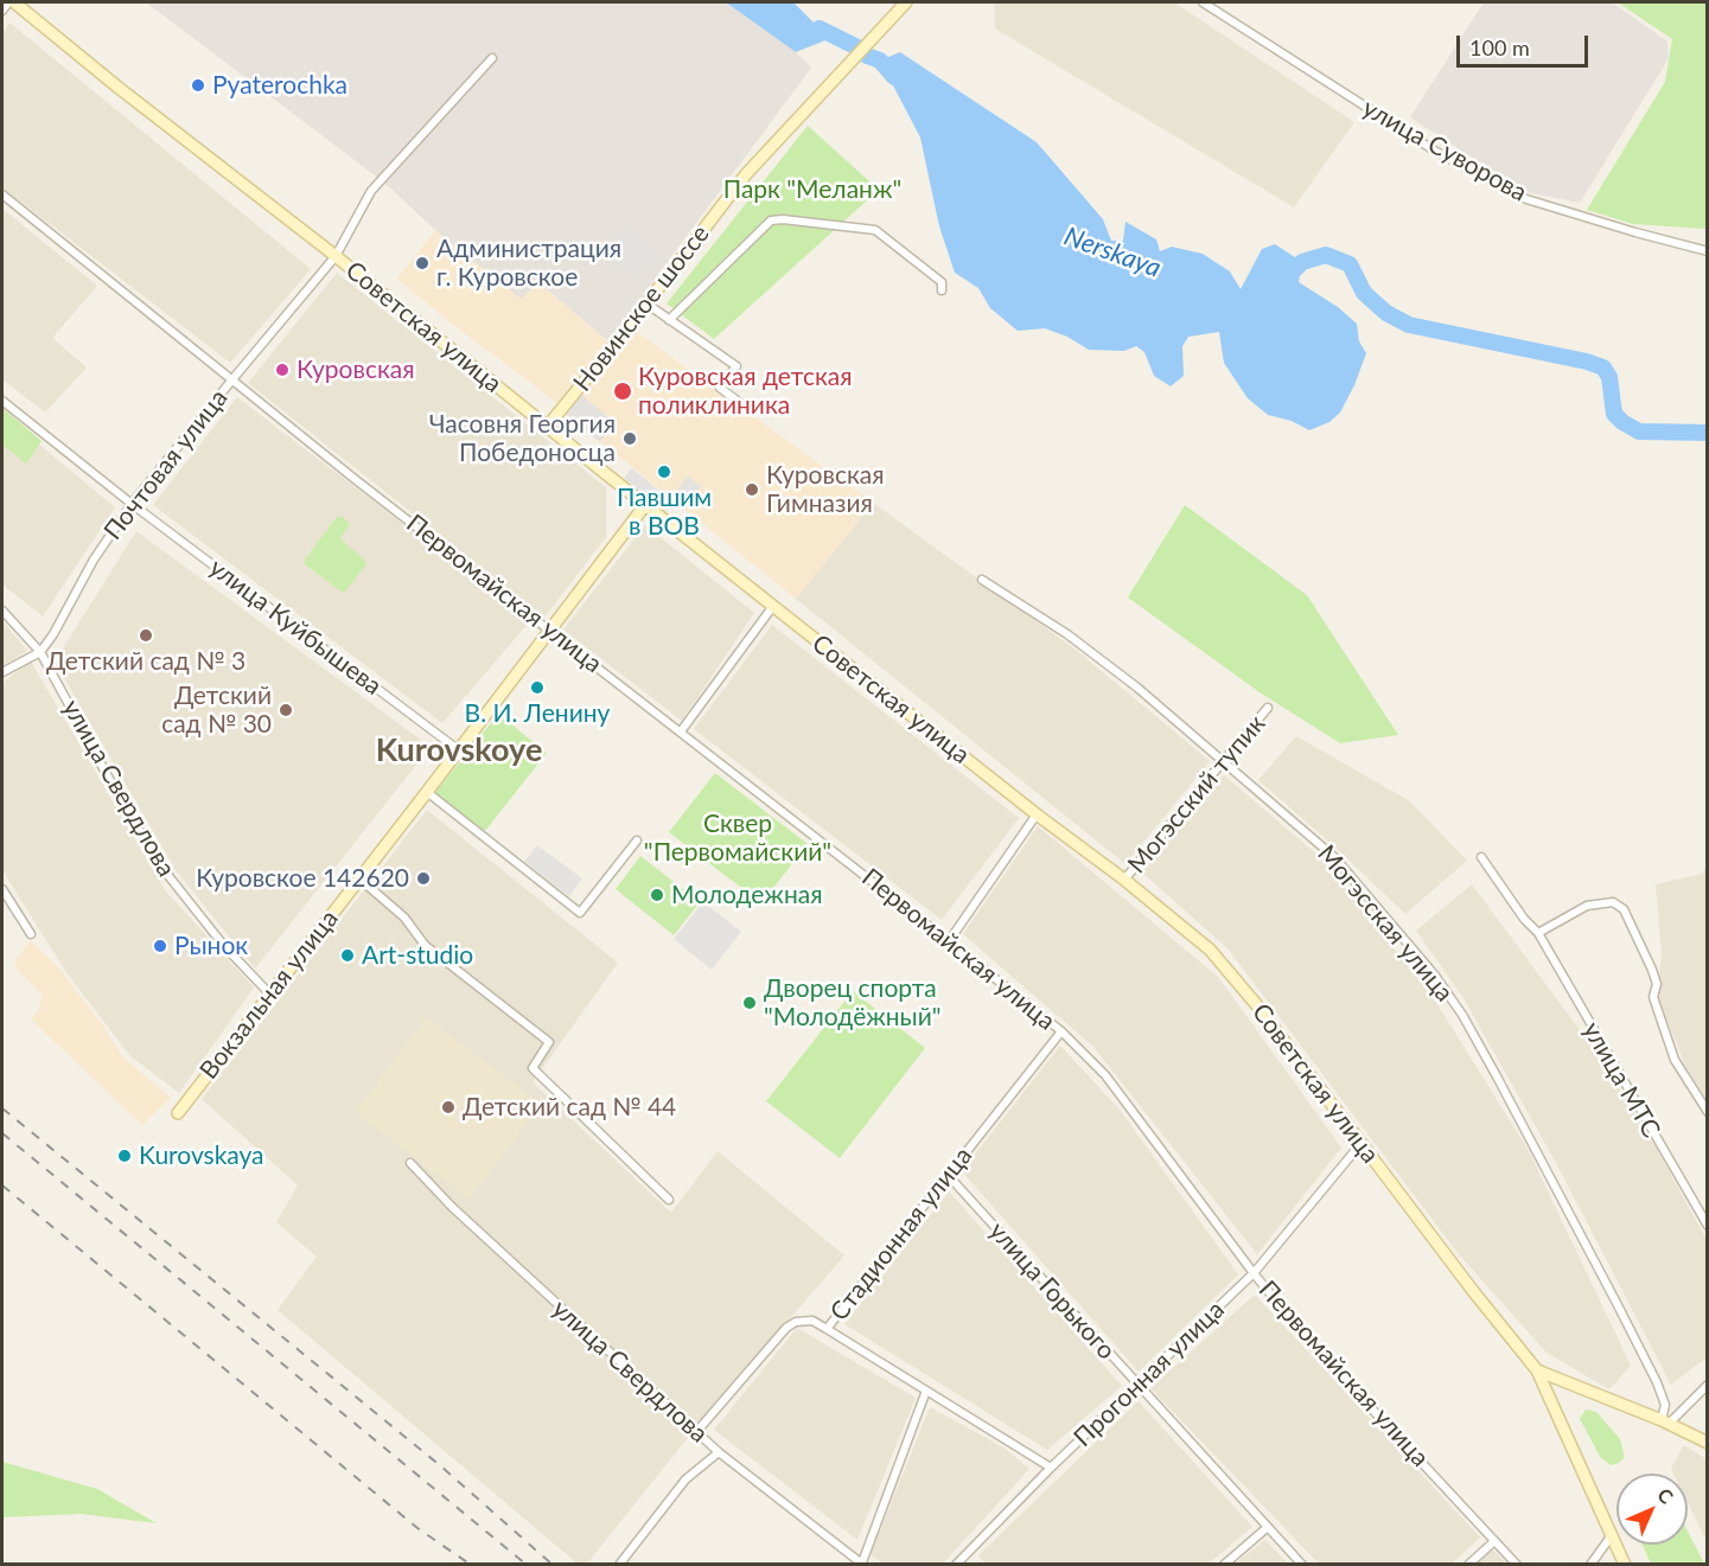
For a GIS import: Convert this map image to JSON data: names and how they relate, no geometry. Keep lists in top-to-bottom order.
{
  "streets": {
    "street": [
      "улица Суворова",
      "Новинское шоссе",
      "Советская улица",
      "Почтовая улица",
      "Первомайская улица",
      "улица Куйбышева",
      "улица Свердлова",
      "Могэсский тупик",
      "Могэсская улица",
      "Вокзальная улица",
      "улица МТС",
      "Стадионная улица",
      "улица Горького",
      "Прогонная улица"
    ]
  },
  "crossings": [
    ["Новинское шоссе", "Советская улица"],
    ["Советская улица", "Почтовая улица"],
    ["Советская улица", "Могэсский тупик"],
    ["Советская улица", "Вокзальная улица"],
    ["Советская улица", "Прогонная улица"],
    ["Почтовая улица", "Первомайская улица"],
    ["Почтовая улица", "улица Куйбышева"],
    ["Почтовая улица", "улица Свердлова"],
    ["Первомайская улица", "Вокзальная улица"],
    ["Первомайская улица", "Стадионная улица"],
    ["Первомайская улица", "Прогонная улица"],
    ["улица Куйбышева", "Вокзальная улица"],
    ["улица Свердлова", "Вокзальная улица"],
    ["улица Свердлова", "Стадионная улица"],
    ["Могэсский тупик", "Могэсская улица"],
    ["Стадионная улица", "улица Горького"],
    ["улица Горького", "Прогонная улица"]
  ],
  "districts": ["Kurovskoye"],
  "water": ["Nerskaya"],
  "parks": ["Парк \"Меланж\"", "Сквер \"Первомайский\""],
  "places": [
    "Pyaterochka",
    "Администрация г. Куровское",
    "Куровская",
    "Куровская детская поликлиника",
    "Часовня Георгия Победоносца",
    "Павшим в ВОВ",
    "Куровская Гимназия",
    "Детский сад № 3",
    "В. И. Ленину",
    "Детский сад № 30",
    "Куровское 142620",
    "Молодежная",
    "Рынок",
    "Art-studio",
    "Дворец спорта \"Молодёжный\"",
    "Детский сад № 44",
    "Kurovskaya"
  ],
  "scale_bar": "100 m",
  "north": "top right"
}
